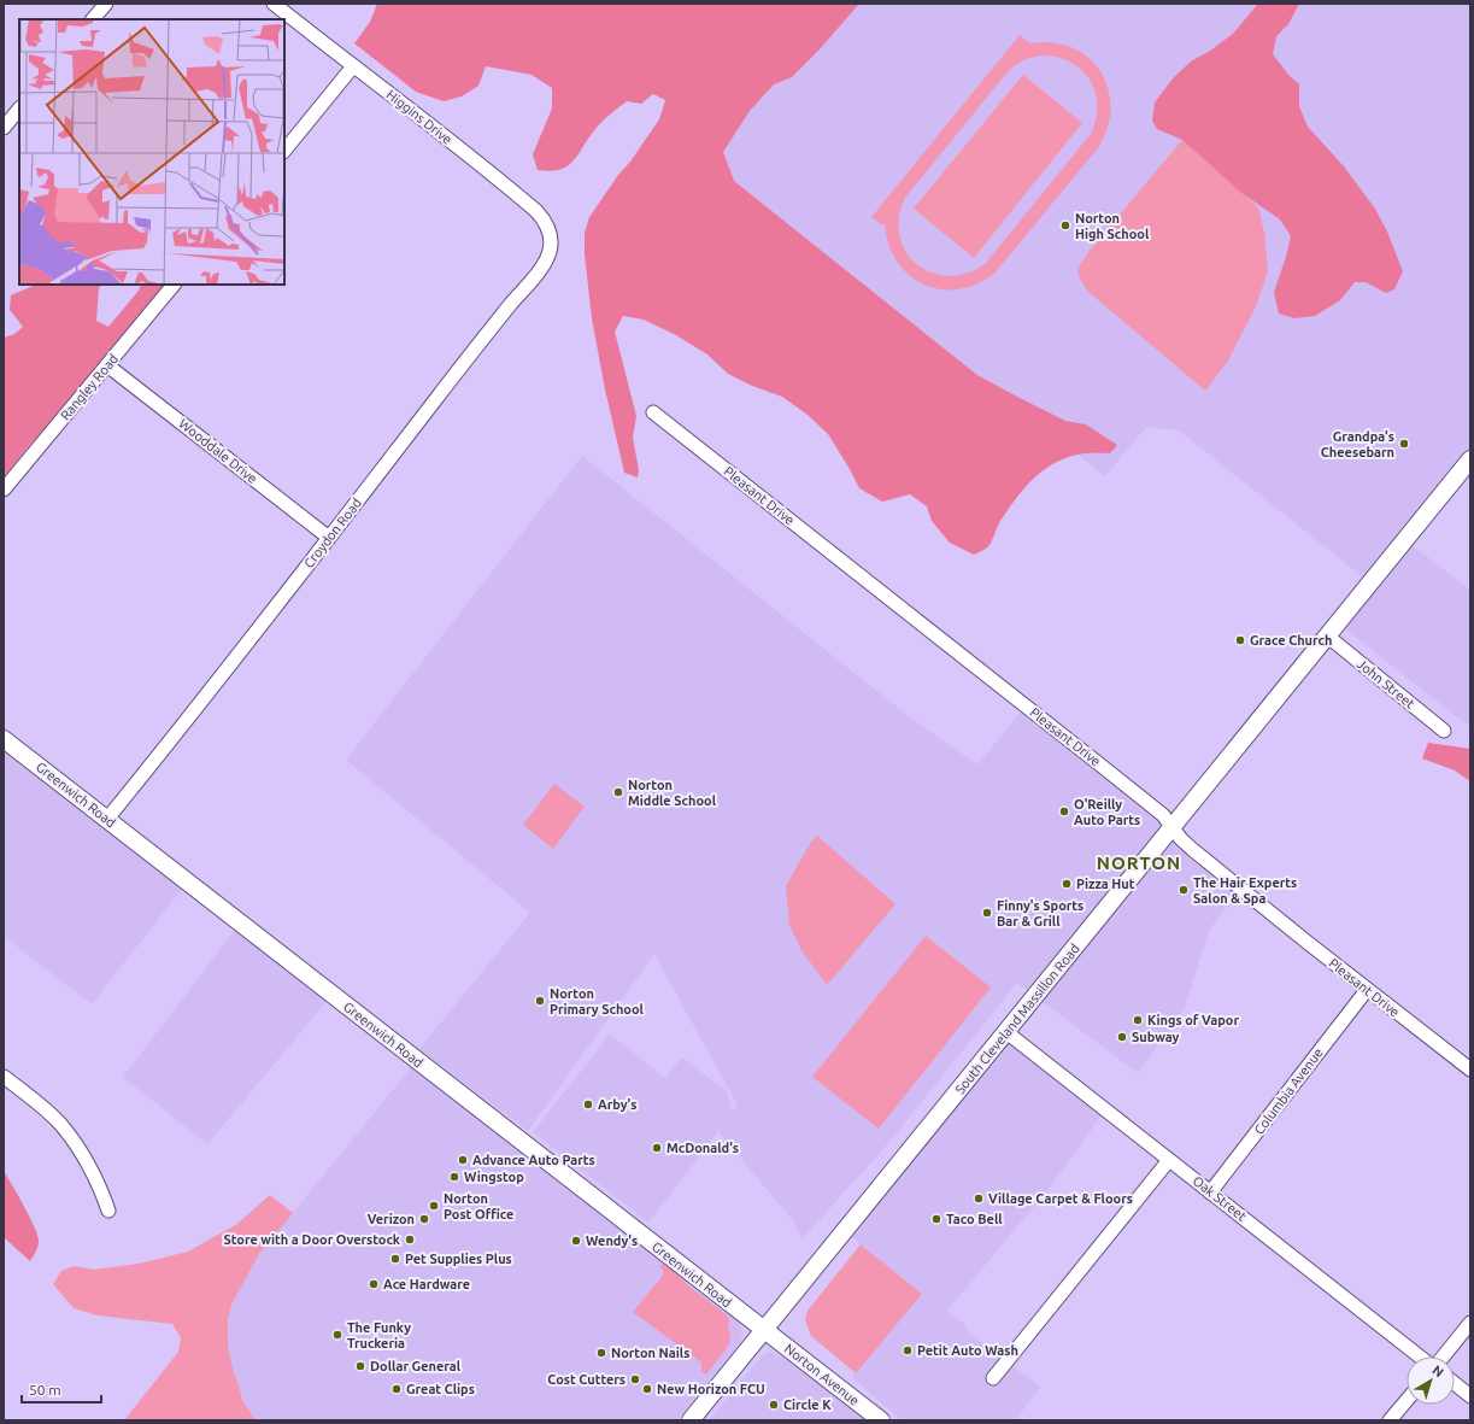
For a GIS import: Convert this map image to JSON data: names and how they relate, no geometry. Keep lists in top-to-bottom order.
{
  "streets": {
    "main road": ["Greenwich Road", "South Cleveland Massillon Road", "Norton Avenue"],
    "street": [
      "Higgins Drive",
      "Rangley Road",
      "Wooddale Drive",
      "Pleasant Drive",
      "Croydon Road",
      "John Street",
      "Columbia Avenue",
      "Oak Street"
    ]
  },
  "crossings": [
    ["Higgins Drive", "Croydon Road"],
    ["Rangley Road", "Wooddale Drive"],
    ["Wooddale Drive", "Croydon Road"],
    ["Pleasant Drive", "South Cleveland Massillon Road"],
    ["Pleasant Drive", "Columbia Avenue"],
    ["Croydon Road", "Greenwich Road"],
    ["John Street", "South Cleveland Massillon Road"],
    ["Greenwich Road", "South Cleveland Massillon Road"],
    ["Greenwich Road", "Norton Avenue"],
    ["South Cleveland Massillon Road", "Oak Street"],
    ["South Cleveland Massillon Road", "Norton Avenue"],
    ["Columbia Avenue", "Oak Street"]
  ],
  "districts": ["NORTON"],
  "places": [
    "Norton High School",
    "Grandpa's Cheesebarn",
    "Grace Church",
    "Norton Middle School",
    "O'Reilly Auto Parts",
    "Pizza Hut",
    "The Hair Experts Salon & Spa",
    "Finny's Sports Bar & Grill",
    "Norton Primary School",
    "Kings of Vapor",
    "Subway",
    "Arby's",
    "McDonald's",
    "Advance Auto Parts",
    "Wingstop",
    "Village Carpet & Floors",
    "Norton Post Office",
    "Verizon",
    "Taco Bell",
    "Store with a Door Overstock",
    "Wendy's",
    "Pet Supplies Plus",
    "Ace Hardware",
    "The Funky Truckeria",
    "Petit Auto Wash",
    "Norton Nails",
    "Dollar General",
    "Cost Cutters",
    "Great Clips",
    "New Horizon FCU",
    "Circle K"
  ],
  "scale_bar": "50 m",
  "north": "top right"
}
